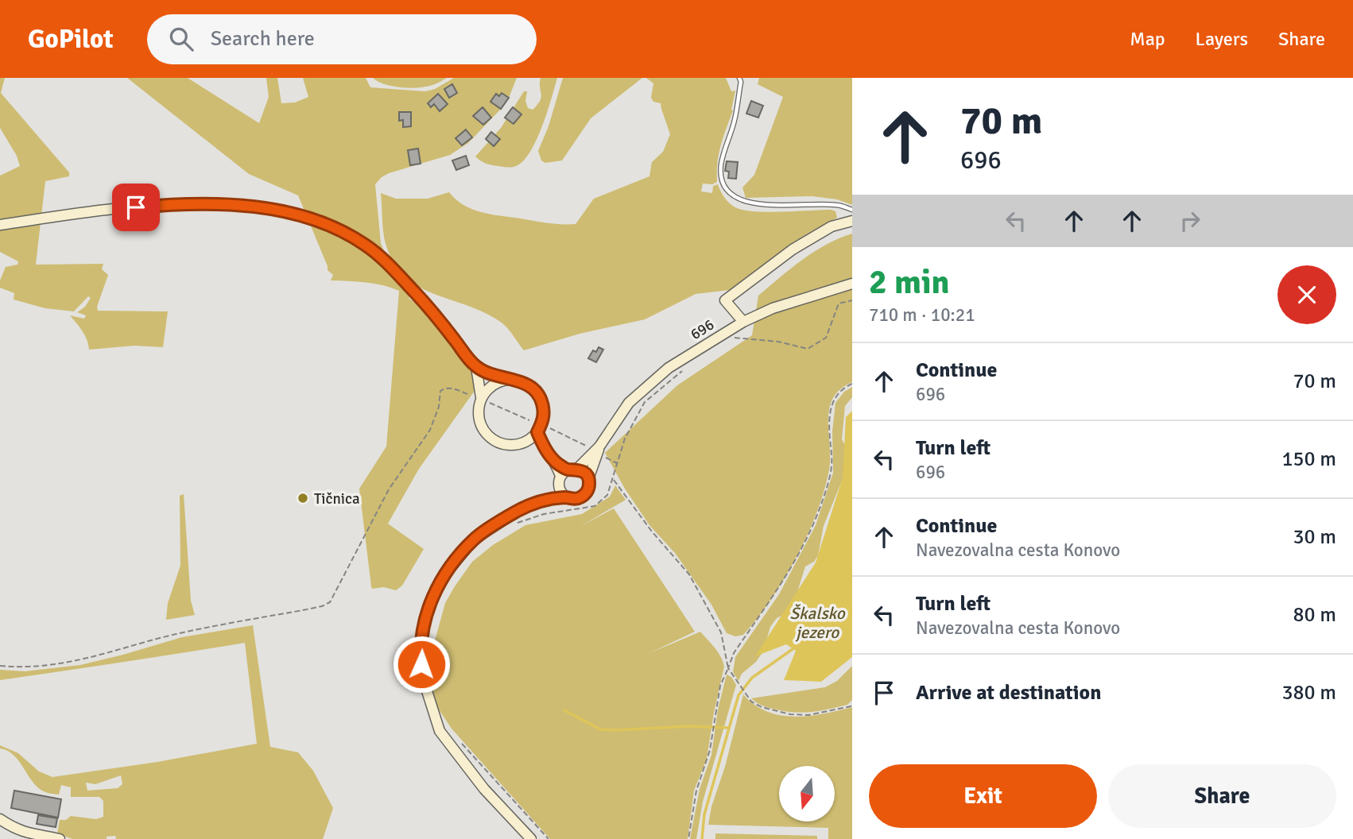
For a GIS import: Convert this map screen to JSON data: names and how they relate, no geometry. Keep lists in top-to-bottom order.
{
  "streets": {
    "main road": ["696"]
  },
  "water": ["Škalsko jezero"],
  "places": ["Tičnica"],
  "north": "bottom",
  "page": {
    "header": "GoPilot",
    "search": "Search here",
    "nav": ["Map", "Layers", "Share"],
    "turn": ["70 m", "696"],
    "heading": ["2 min", "710 m · 10:21"],
    "list": [
      {
        "name": "Continue",
        "note": "696",
        "value": "70 m"
      },
      {
        "name": "Turn left",
        "note": "696",
        "value": "150 m"
      },
      {
        "name": "Continue",
        "note": "Navezovalna cesta Konovo",
        "value": "30 m"
      },
      {
        "name": "Turn left",
        "note": "Navezovalna cesta Konovo",
        "value": "80 m"
      },
      {
        "name": "Arrive at destination",
        "value": "380 m"
      }
    ],
    "buttons": ["Exit", "Share"]
  }
}
